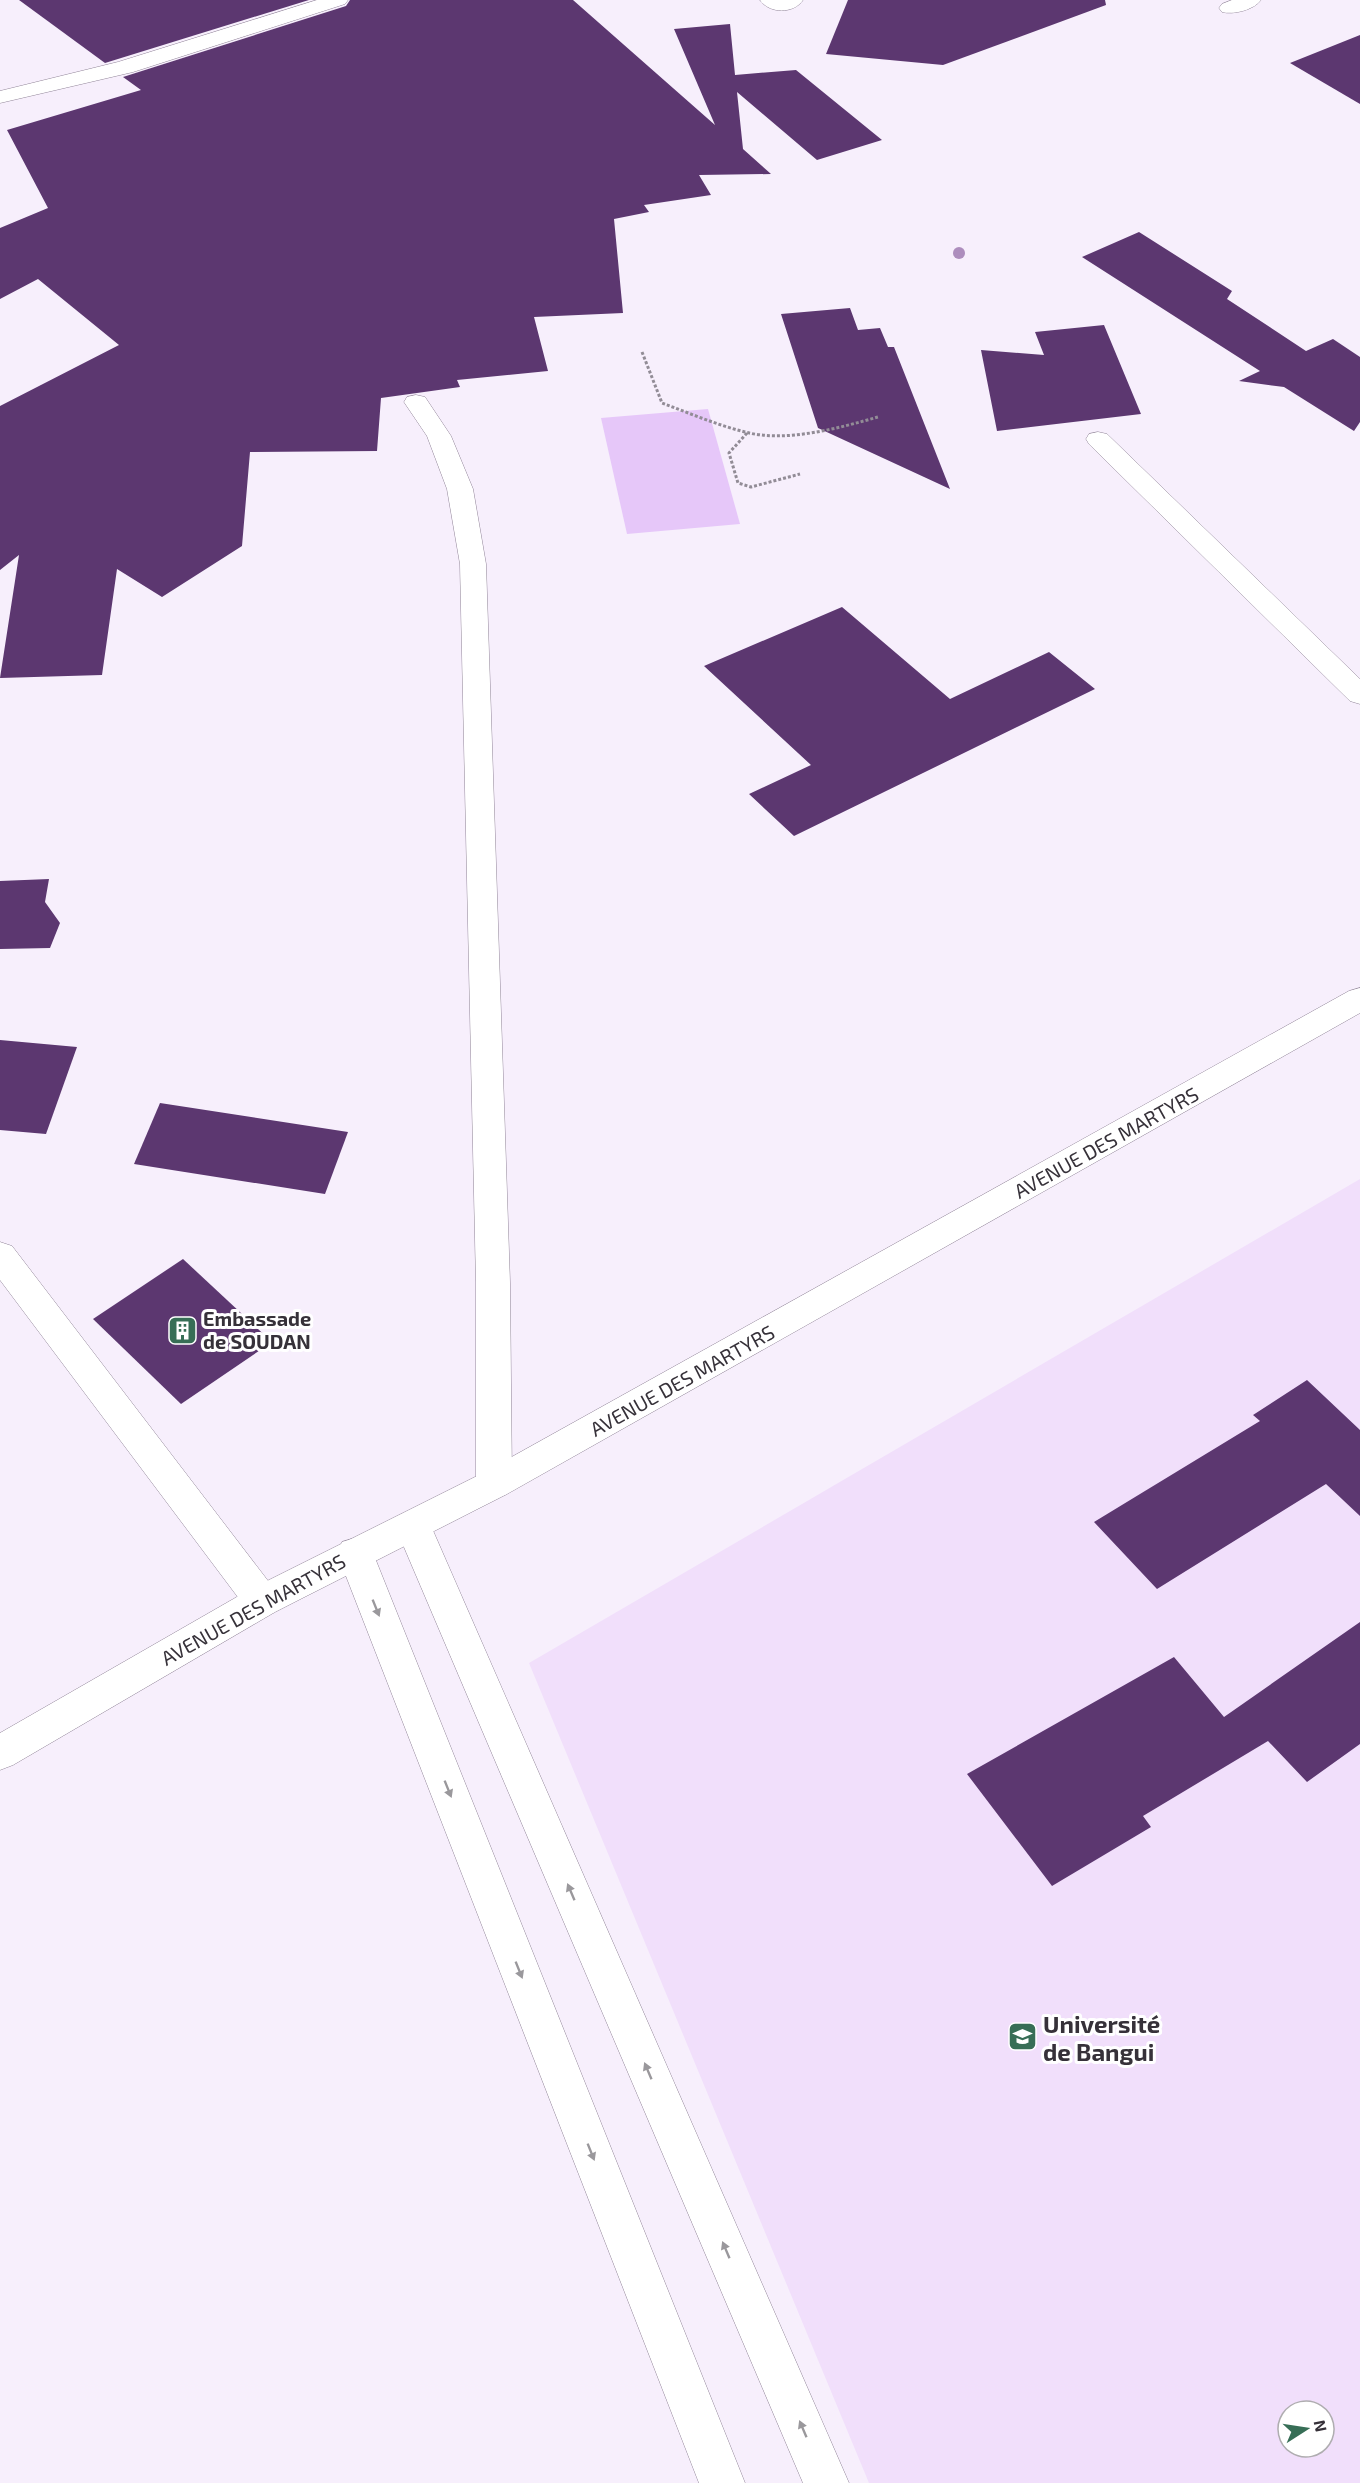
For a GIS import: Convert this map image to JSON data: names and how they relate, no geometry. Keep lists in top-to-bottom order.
{
  "streets": {
    "street": ["AVENUE DES MARTYRS"]
  },
  "places": {
    "building": ["Embassade de SOUDAN"],
    "school or university": ["Université de Bangui"]
  },
  "north": "right"
}
